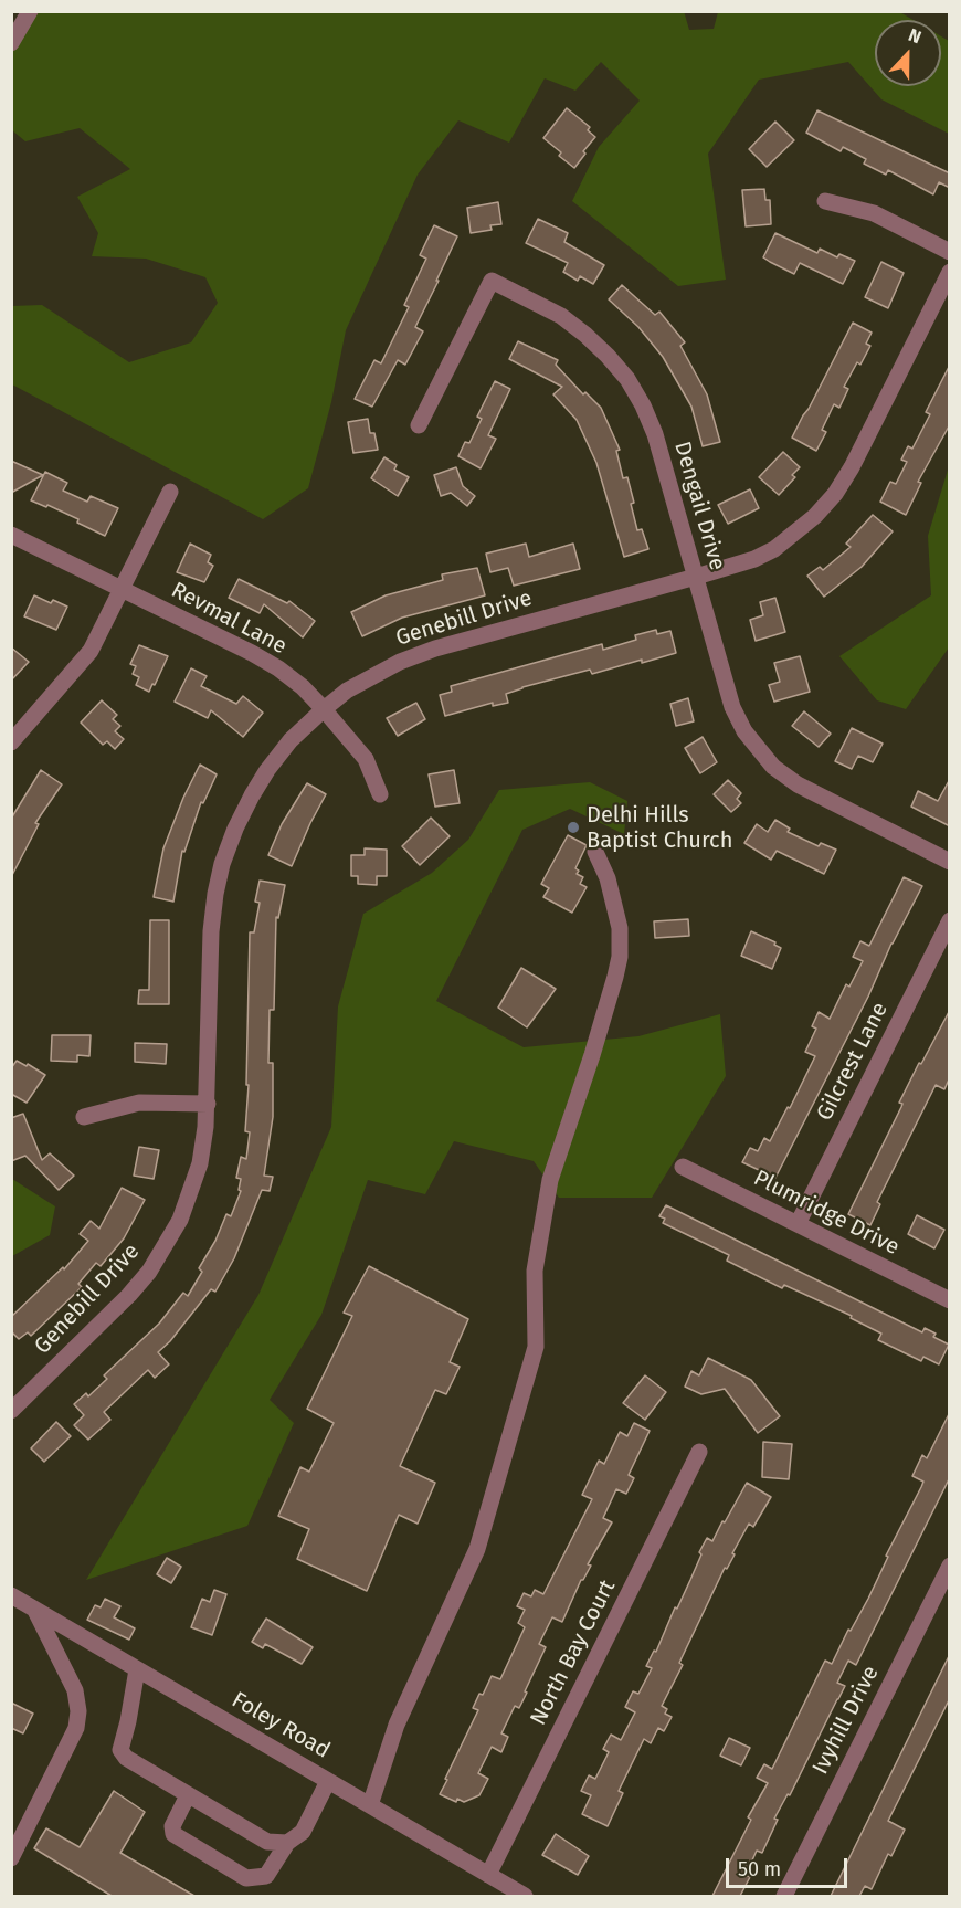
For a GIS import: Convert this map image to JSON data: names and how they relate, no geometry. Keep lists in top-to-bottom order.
{
  "streets": {
    "street": [
      "Dengail Drive",
      "Revmal Lane",
      "Genebill Drive",
      "Gilcrest Lane",
      "Plumridge Drive",
      "North Bay Court",
      "Ivyhill Drive",
      "Foley Road"
    ]
  },
  "crossings": [
    ["Dengail Drive", "Genebill Drive"],
    ["Revmal Lane", "Genebill Drive"],
    ["Gilcrest Lane", "Plumridge Drive"],
    ["North Bay Court", "Foley Road"]
  ],
  "places": ["Delhi Hills Baptist Church"],
  "scale_bar": "50 m",
  "north": "top"
}
